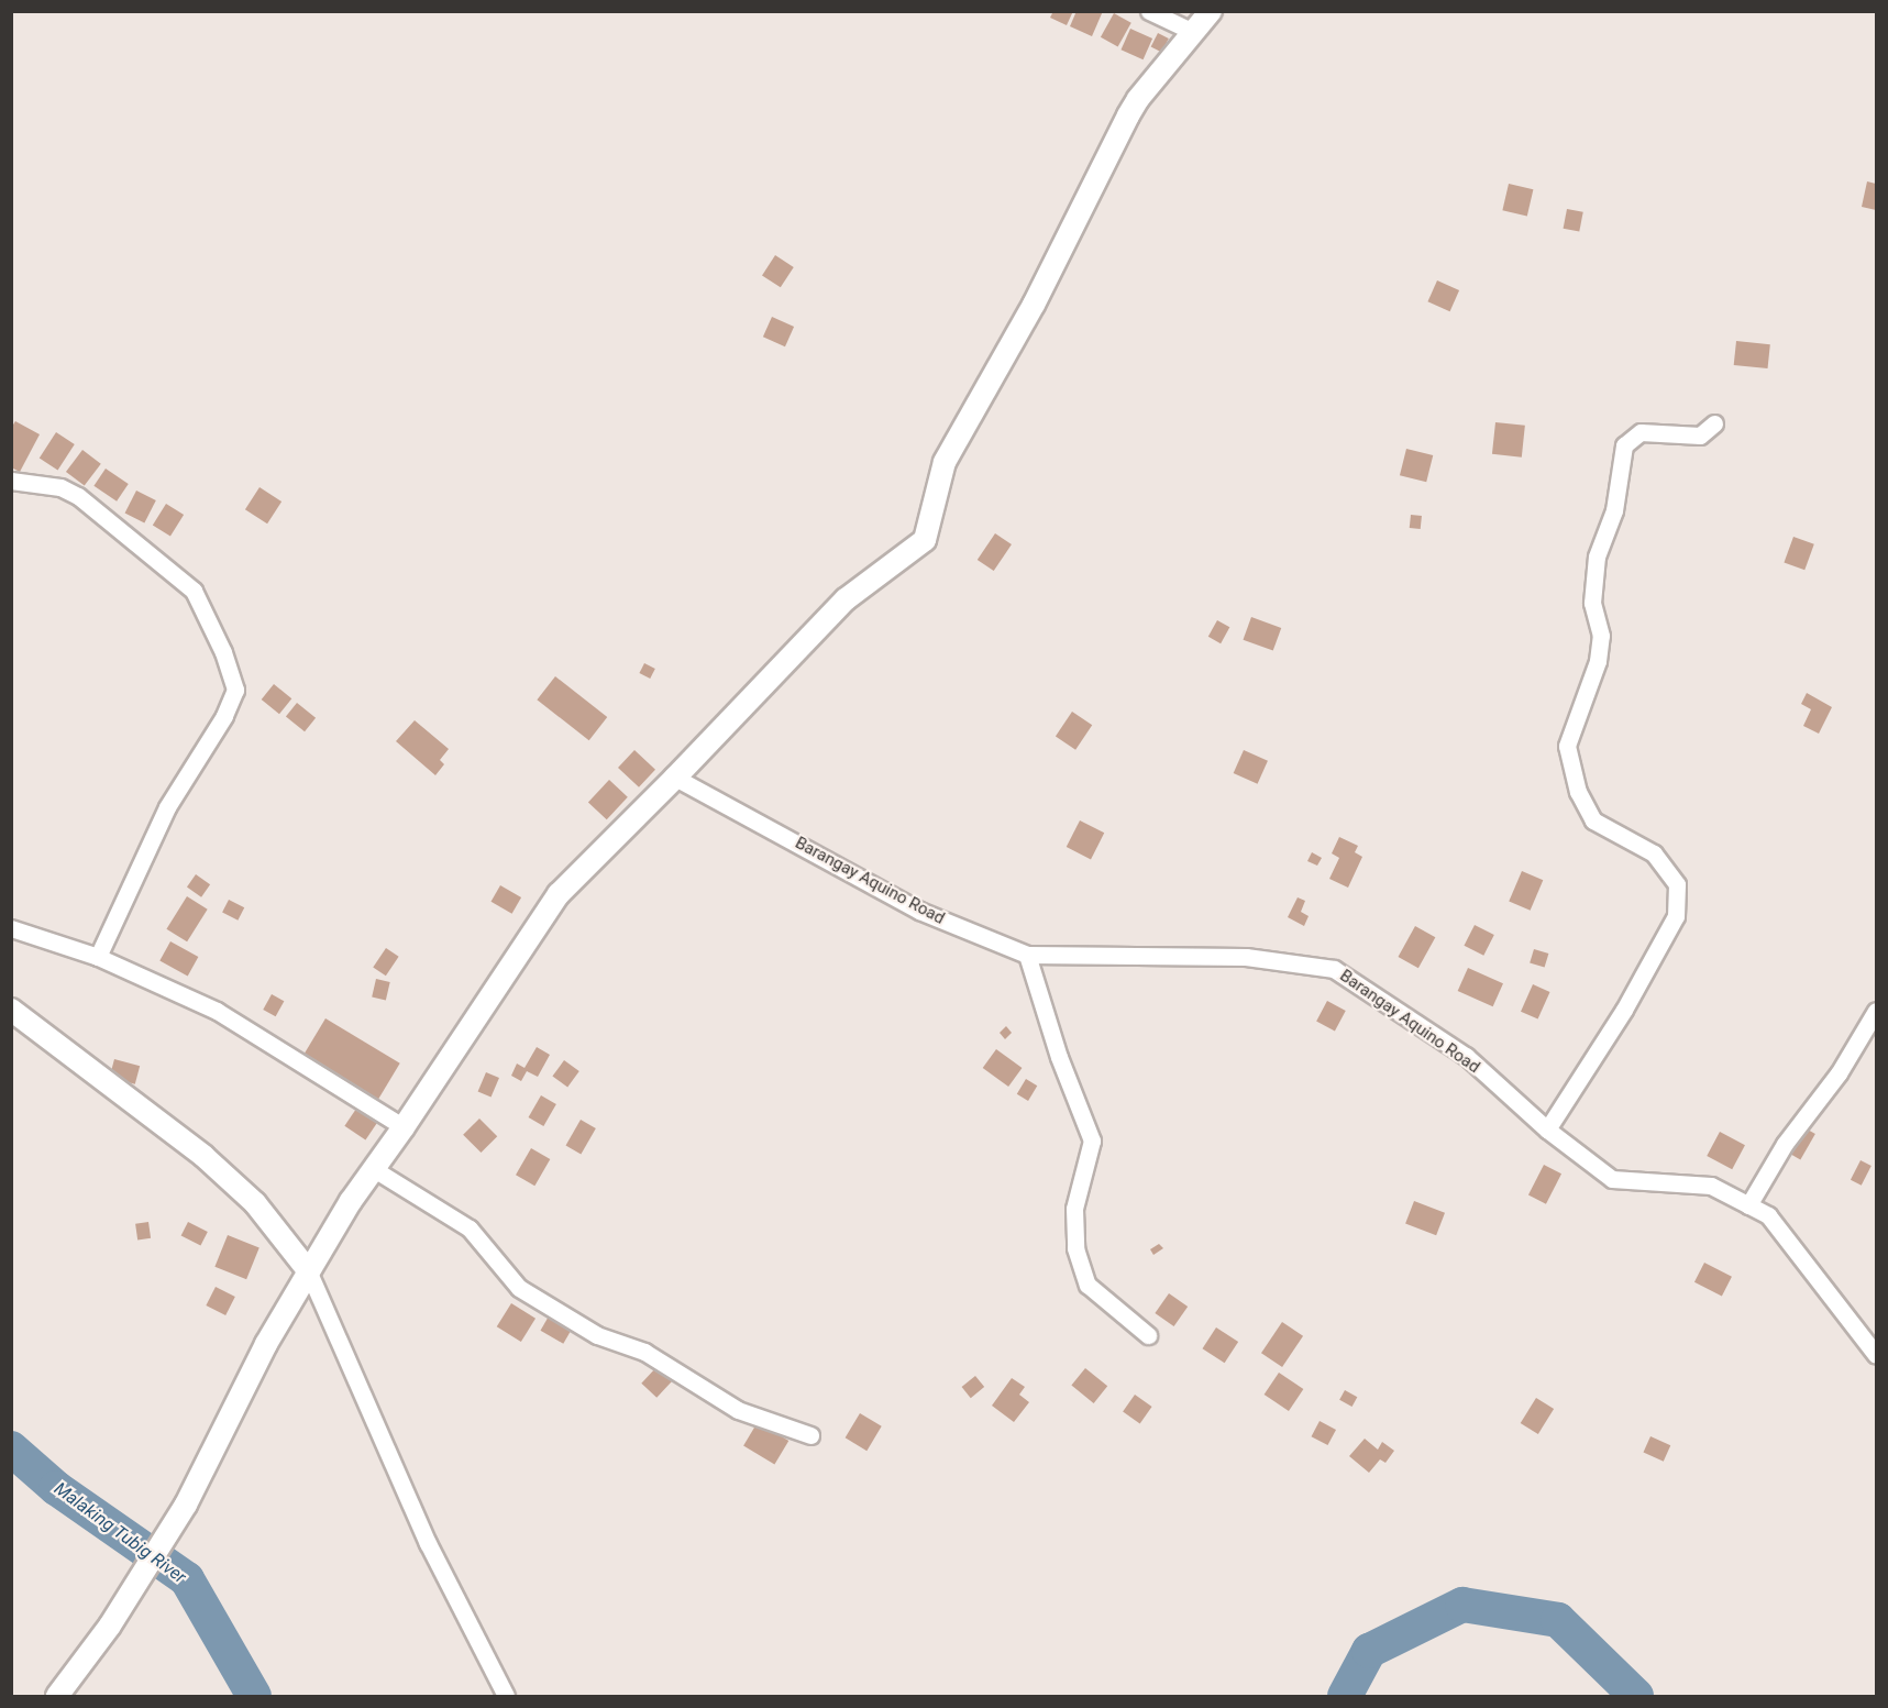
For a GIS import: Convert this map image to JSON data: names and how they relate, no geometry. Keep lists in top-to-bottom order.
{
  "streets": {
    "street": ["Barangay Aquino Road"]
  },
  "water": ["Malaking Tubig River"]
}
